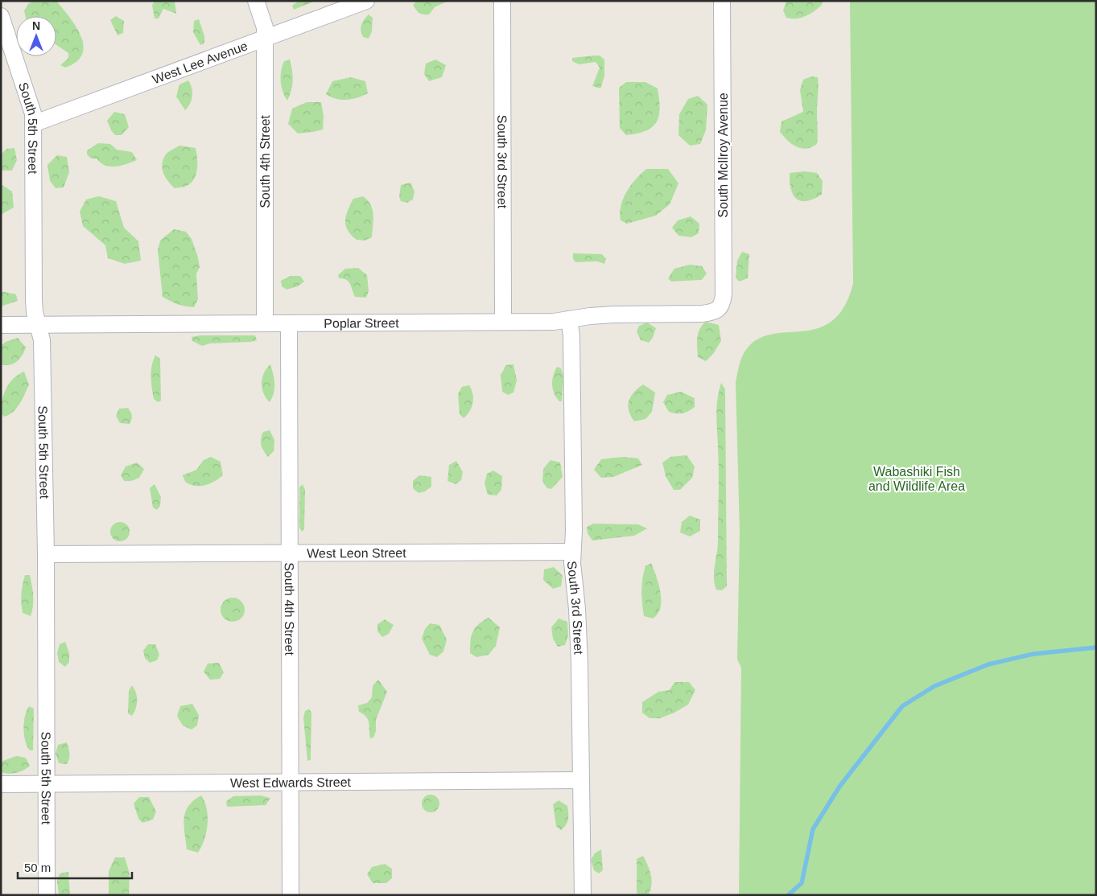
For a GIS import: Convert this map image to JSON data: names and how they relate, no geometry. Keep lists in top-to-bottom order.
{
  "streets": {
    "street": [
      "West Lee Avenue",
      "South 5th Street",
      "South McIlroy Avenue",
      "South 4th Street",
      "South 3rd Street",
      "Poplar Street",
      "West Leon Street",
      "West Edwards Street"
    ]
  },
  "crossings": [
    ["West Lee Avenue", "South 5th Street"],
    ["West Lee Avenue", "South 4th Street"],
    ["South 5th Street", "Poplar Street"],
    ["South 5th Street", "West Leon Street"],
    ["South 5th Street", "West Edwards Street"],
    ["South McIlroy Avenue", "Poplar Street"],
    ["South 4th Street", "Poplar Street"],
    ["South 4th Street", "West Leon Street"],
    ["South 4th Street", "West Edwards Street"],
    ["South 3rd Street", "Poplar Street"],
    ["South 3rd Street", "West Leon Street"],
    ["South 3rd Street", "West Edwards Street"]
  ],
  "parks": ["Wabashiki Fish and Wildlife Area"],
  "scale_bar": "50 m",
  "north": "top"
}
